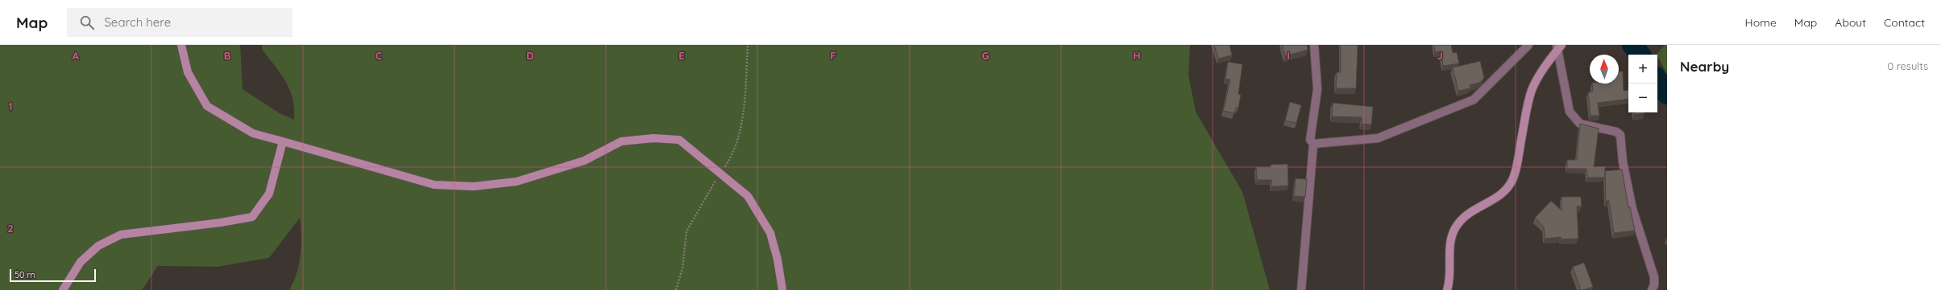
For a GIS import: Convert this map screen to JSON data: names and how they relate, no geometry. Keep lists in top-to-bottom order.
{
  "scale_bar": "50 m",
  "north": "top",
  "page": {
    "header": "Map",
    "search": "Search here",
    "nav": [
      "Home",
      "Map",
      "About",
      "Contact"
    ],
    "heading": ["Nearby", "0 results"],
    "map_buttons": ["+", "−"],
    "scale": "50 m"
  },
  "grid": {
    "columns": [
      "A",
      "B",
      "C",
      "D",
      "E",
      "F",
      "G",
      "H",
      "I",
      "J"
    ],
    "rows": ["1", "2"]
  }
}
